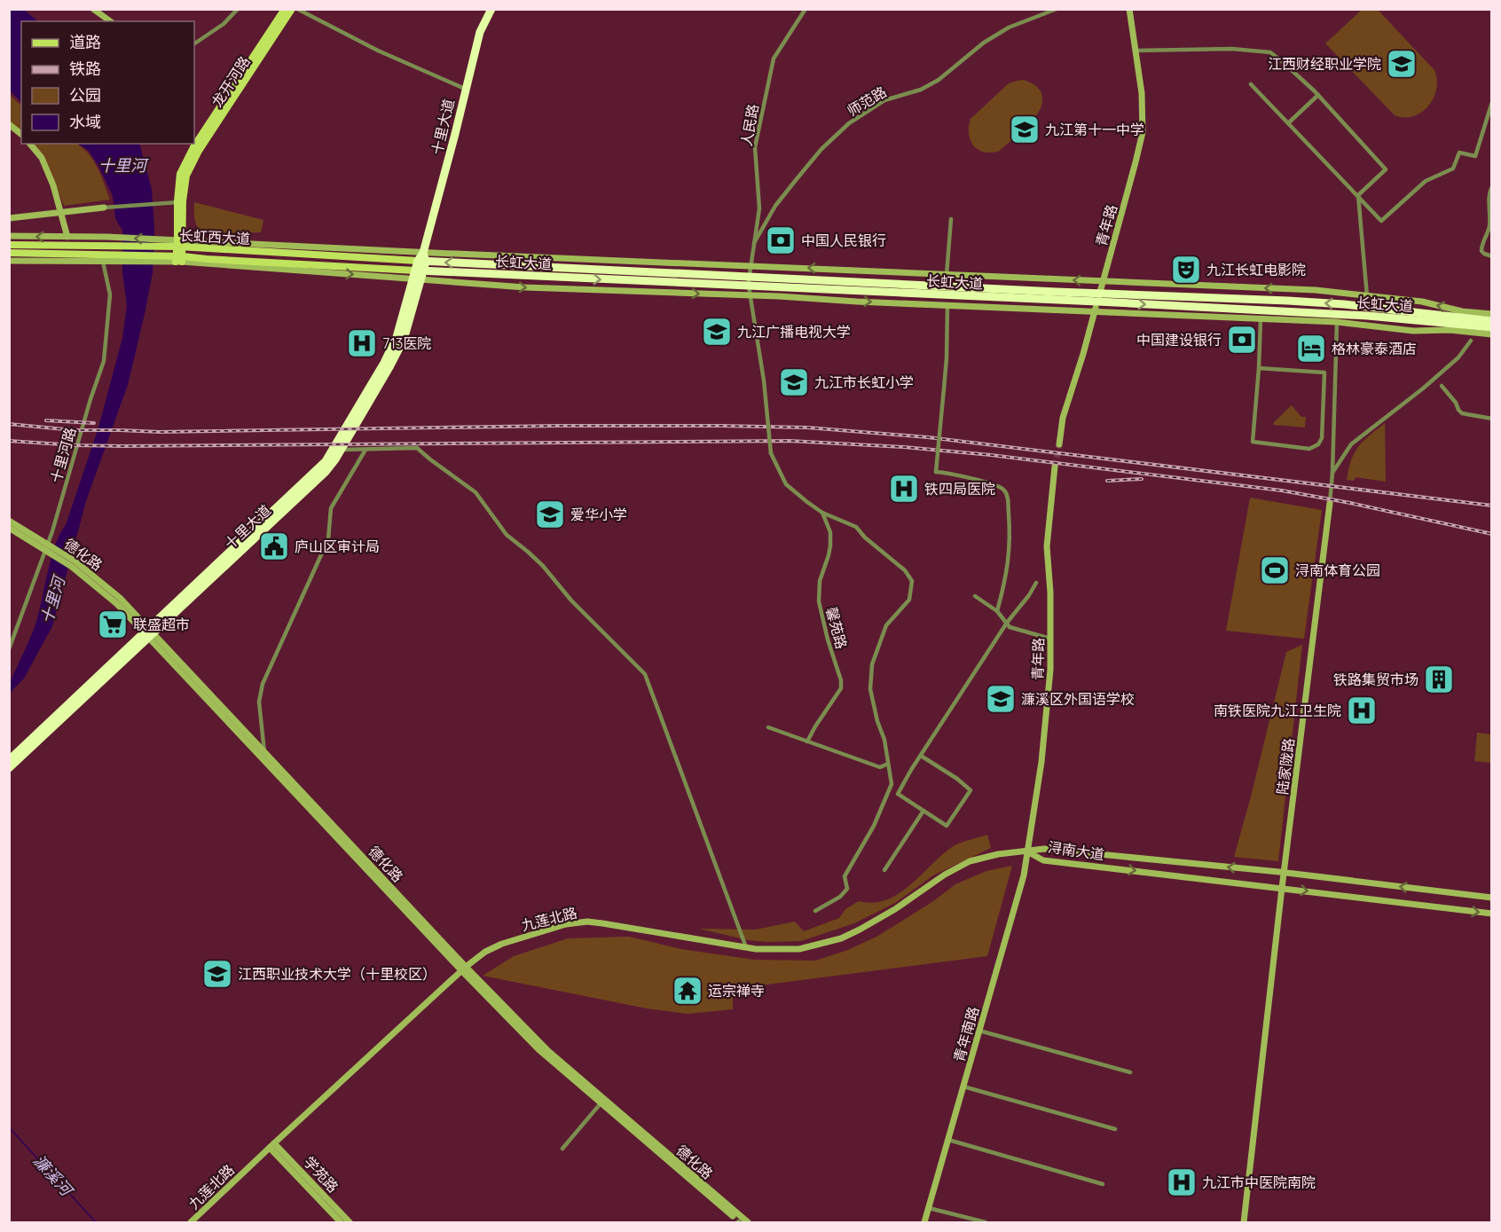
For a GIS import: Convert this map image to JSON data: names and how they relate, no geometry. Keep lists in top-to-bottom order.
{
  "streets": {
    "highway": ["十里大道", "长虹大道"],
    "main road": [
      "龙开河路",
      "青年路",
      "长虹西大道",
      "德化路",
      "陆家陇路",
      "浔南大道",
      "九莲北路",
      "青年南路",
      "学苑路"
    ],
    "street": [
      "师范路",
      "人民路",
      "十里河路",
      "馨苑路"
    ]
  },
  "crossings": [
    ["龙开河路", "长虹西大道"],
    ["师范路", "人民路"],
    ["人民路", "长虹大道"],
    ["人民路", "馨苑路"],
    ["十里大道", "长虹西大道"],
    ["十里大道", "长虹大道"],
    ["十里大道", "德化路"],
    ["青年路", "长虹大道"],
    ["青年路", "浔南大道"],
    ["青年路", "九莲北路"],
    ["青年路", "青年南路"],
    ["长虹西大道", "长虹大道"],
    ["长虹西大道", "十里河路"],
    ["十里河路", "德化路"],
    ["德化路", "九莲北路"],
    ["陆家陇路", "浔南大道"],
    ["浔南大道", "九莲北路"],
    ["浔南大道", "青年南路"],
    ["九莲北路", "青年南路"],
    ["九莲北路", "学苑路"]
  ],
  "water": ["十里河", "濂溪河"],
  "places": {
    "school or university": [
      "江西财经职业学院",
      "九江第十一中学",
      "九江广播电视大学",
      "九江市长虹小学",
      "爱华小学",
      "濂溪区外国语学校",
      "江西职业技术大学（十里校区）"
    ],
    "bank": ["中国人民银行", "中国建设银行"],
    "theatre": ["九江长虹电影院"],
    "hospital": [
      "713医院",
      "铁四局医院",
      "南铁医院九江卫生院",
      "九江市中医院南院"
    ],
    "hotel": ["格林豪泰酒店"],
    "public building": ["庐山区审计局"],
    "sports": ["浔南体育公园"],
    "supermarket": ["联盛超市"],
    "building": ["铁路集贸市场"],
    "temple": ["运宗禅寺"]
  },
  "legend": [
    "道路",
    "铁路",
    "公园",
    "水域"
  ]
}
